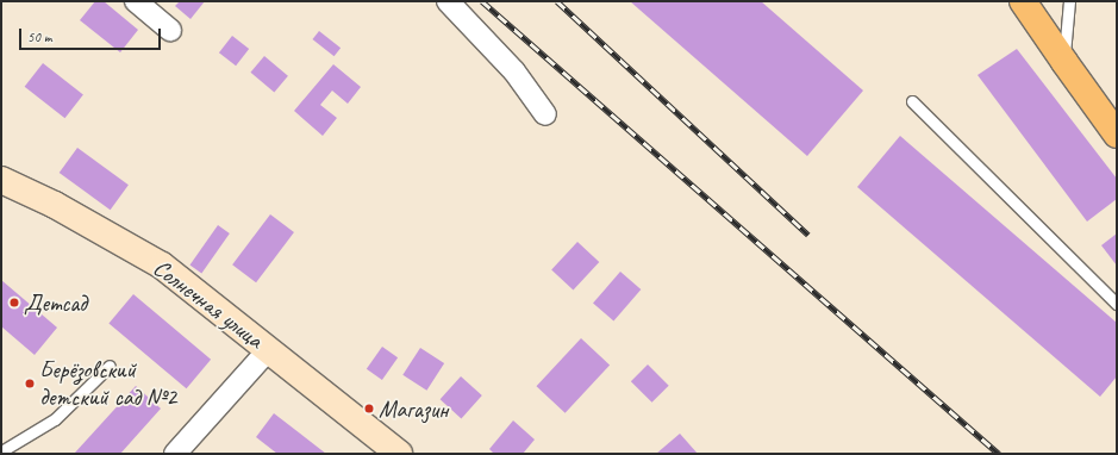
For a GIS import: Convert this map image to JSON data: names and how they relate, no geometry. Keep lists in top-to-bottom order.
{
  "streets": {
    "street": ["Солнечная улица"]
  },
  "places": ["Детсад", "Берёзовский детский сад №2", "Магазин"],
  "scale_bar": "50 m"
}
